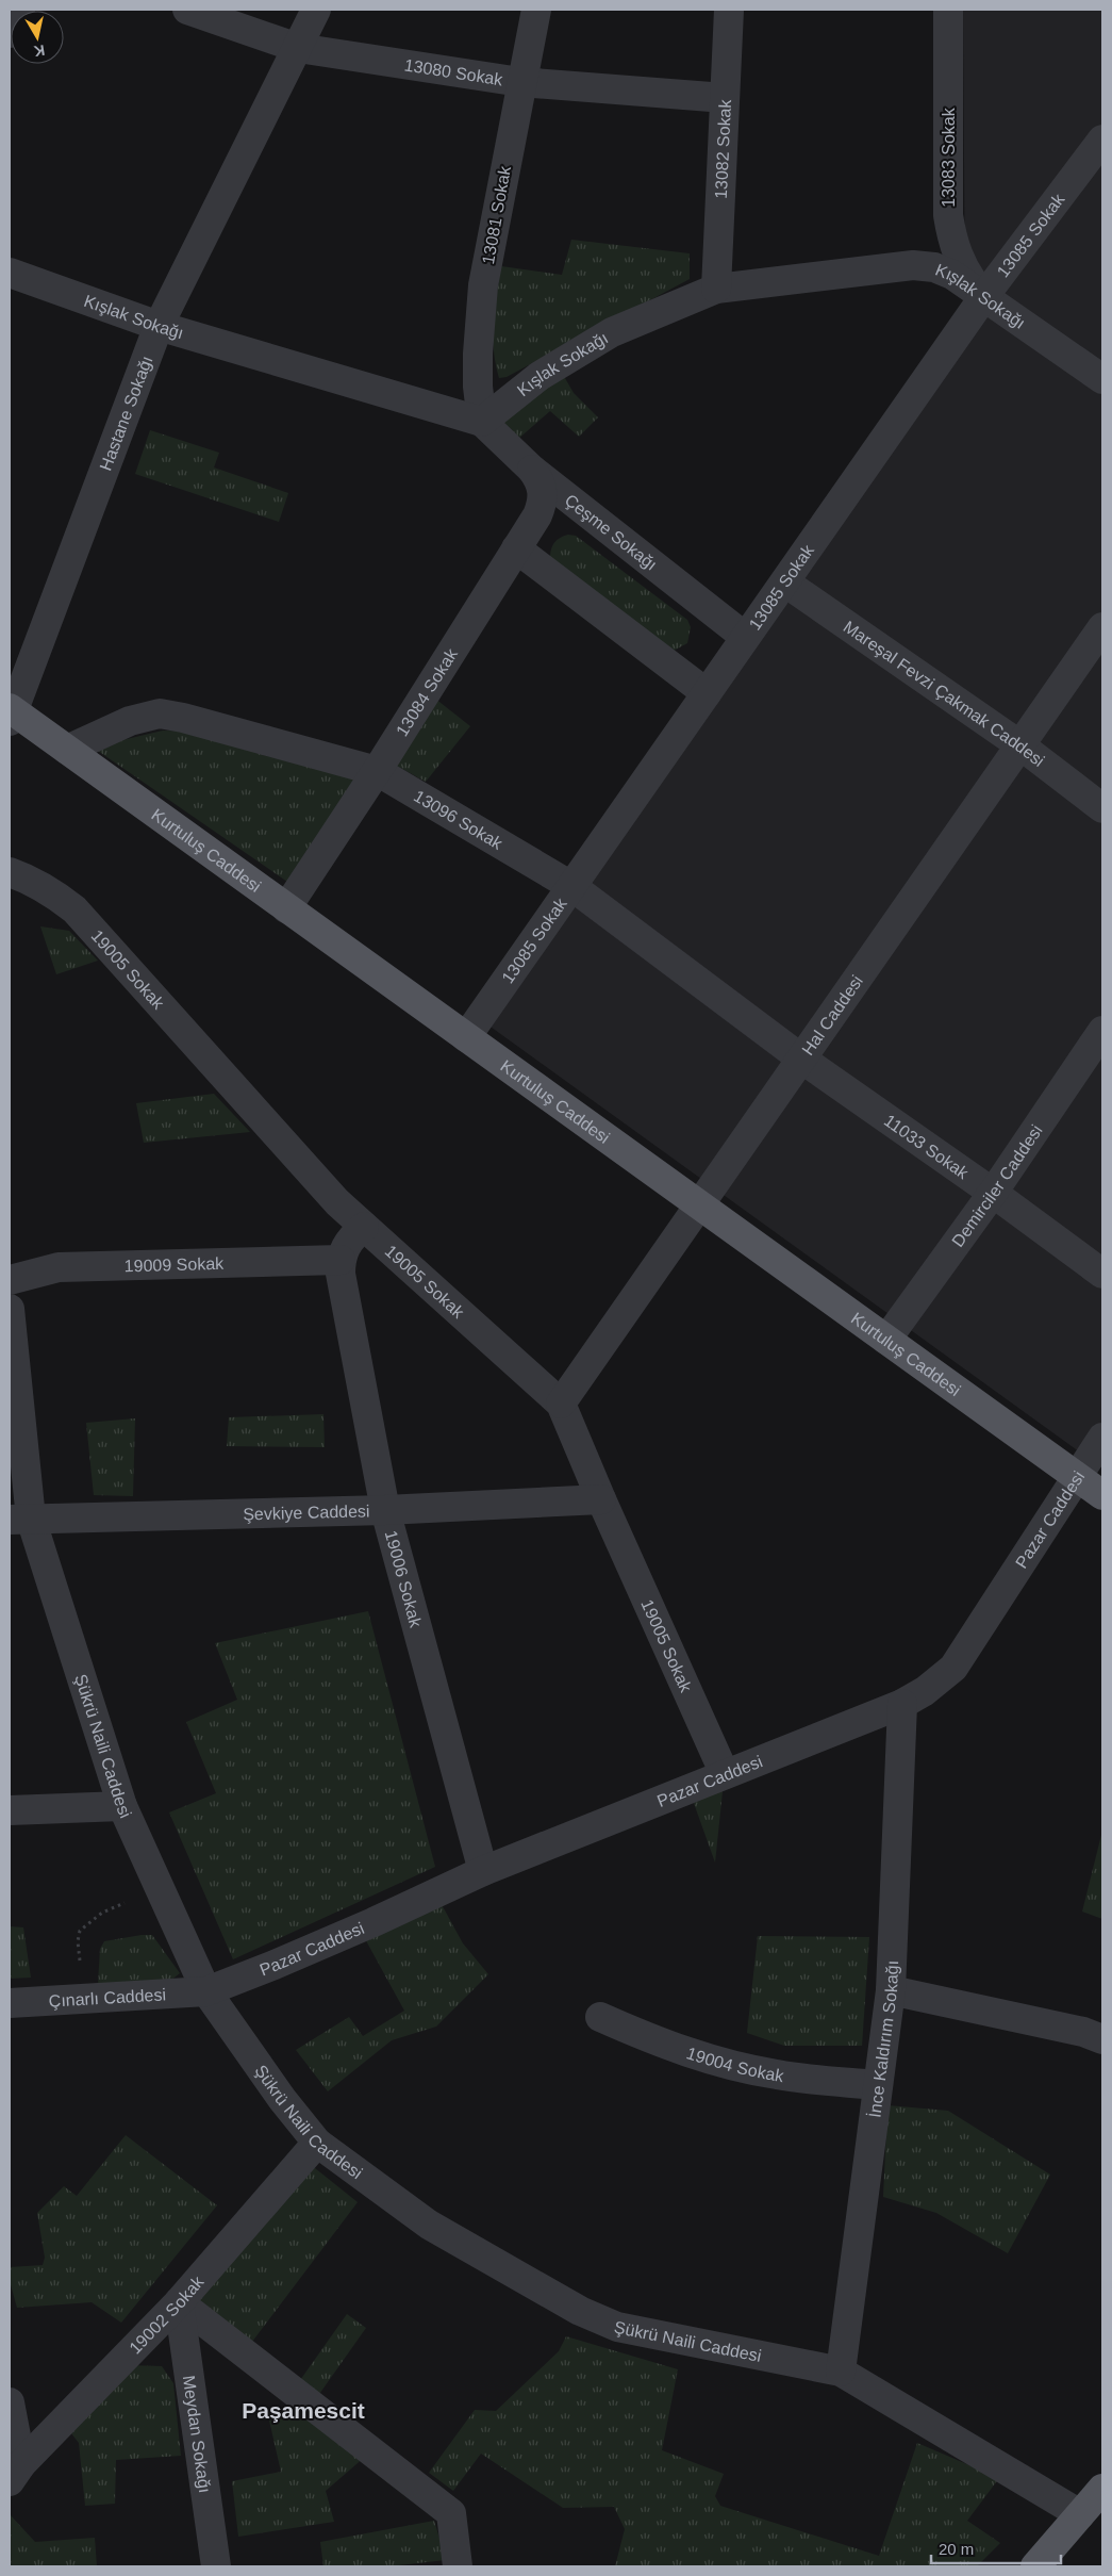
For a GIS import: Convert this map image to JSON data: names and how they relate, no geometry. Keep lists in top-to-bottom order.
{
  "streets": {
    "main road": ["Kurtuluş Caddesi"],
    "street": [
      "13080 Sokak",
      "13082 Sokak",
      "13083 Sokak",
      "13081 Sokak",
      "13085 Sokak",
      "Kışlak Sokağı",
      "Hastane Sokağı",
      "Çeşme Sokağı",
      "13084 Sokak",
      "Mareşal Fevzi Çakmak Caddesi",
      "13096 Sokak",
      "19005 Sokak",
      "Hal Caddesi",
      "11033 Sokak",
      "Demirciler Caddesi",
      "19009 Sokak",
      "Şevkiye Caddesi",
      "Pazar Caddesi",
      "19006 Sokak",
      "Şükrü Naili Caddesi",
      "Çınarlı Caddesi",
      "İnce Kaldırım Sokağı",
      "19004 Sokak",
      "19002 Sokak",
      "Meydan Sokağı"
    ]
  },
  "crossings": [
    ["13080 Sokak", "13082 Sokak"],
    ["13080 Sokak", "13081 Sokak"],
    ["13080 Sokak", "Hastane Sokağı"],
    ["13082 Sokak", "Kışlak Sokağı"],
    ["13083 Sokak", "13085 Sokak"],
    ["13083 Sokak", "Kışlak Sokağı"],
    ["13081 Sokak", "Kışlak Sokağı"],
    ["13081 Sokak", "Çeşme Sokağı"],
    ["13085 Sokak", "Kışlak Sokağı"],
    ["13085 Sokak", "Çeşme Sokağı"],
    ["13085 Sokak", "Mareşal Fevzi Çakmak Caddesi"],
    ["13085 Sokak", "13096 Sokak"],
    ["13085 Sokak", "Kurtuluş Caddesi"],
    ["Kışlak Sokağı", "Hastane Sokağı"],
    ["Kışlak Sokağı", "Çeşme Sokağı"],
    ["Hastane Sokağı", "Kurtuluş Caddesi"],
    ["Çeşme Sokağı", "13084 Sokak"],
    ["13084 Sokak", "13096 Sokak"],
    ["13084 Sokak", "Kurtuluş Caddesi"],
    ["Mareşal Fevzi Çakmak Caddesi", "Hal Caddesi"],
    ["13096 Sokak", "Kurtuluş Caddesi"],
    ["13096 Sokak", "Hal Caddesi"],
    ["13096 Sokak", "11033 Sokak"],
    ["Kurtuluş Caddesi", "Hal Caddesi"],
    ["Kurtuluş Caddesi", "Demirciler Caddesi"],
    ["Kurtuluş Caddesi", "Pazar Caddesi"],
    ["19005 Sokak", "Hal Caddesi"],
    ["19005 Sokak", "Şevkiye Caddesi"],
    ["19005 Sokak", "Pazar Caddesi"],
    ["Hal Caddesi", "11033 Sokak"],
    ["11033 Sokak", "Demirciler Caddesi"],
    ["19009 Sokak", "19006 Sokak"],
    ["Şevkiye Caddesi", "19006 Sokak"],
    ["Şevkiye Caddesi", "Şükrü Naili Caddesi"],
    ["Pazar Caddesi", "19006 Sokak"],
    ["Pazar Caddesi", "Şükrü Naili Caddesi"],
    ["Pazar Caddesi", "Çınarlı Caddesi"],
    ["Pazar Caddesi", "İnce Kaldırım Sokağı"],
    ["Şükrü Naili Caddesi", "Çınarlı Caddesi"],
    ["Şükrü Naili Caddesi", "İnce Kaldırım Sokağı"],
    ["Şükrü Naili Caddesi", "19002 Sokak"],
    ["İnce Kaldırım Sokağı", "19004 Sokak"],
    ["19002 Sokak", "Meydan Sokağı"]
  ],
  "districts": ["Paşamescit"],
  "scale_bar": "20 m",
  "north": "bottom"
}
